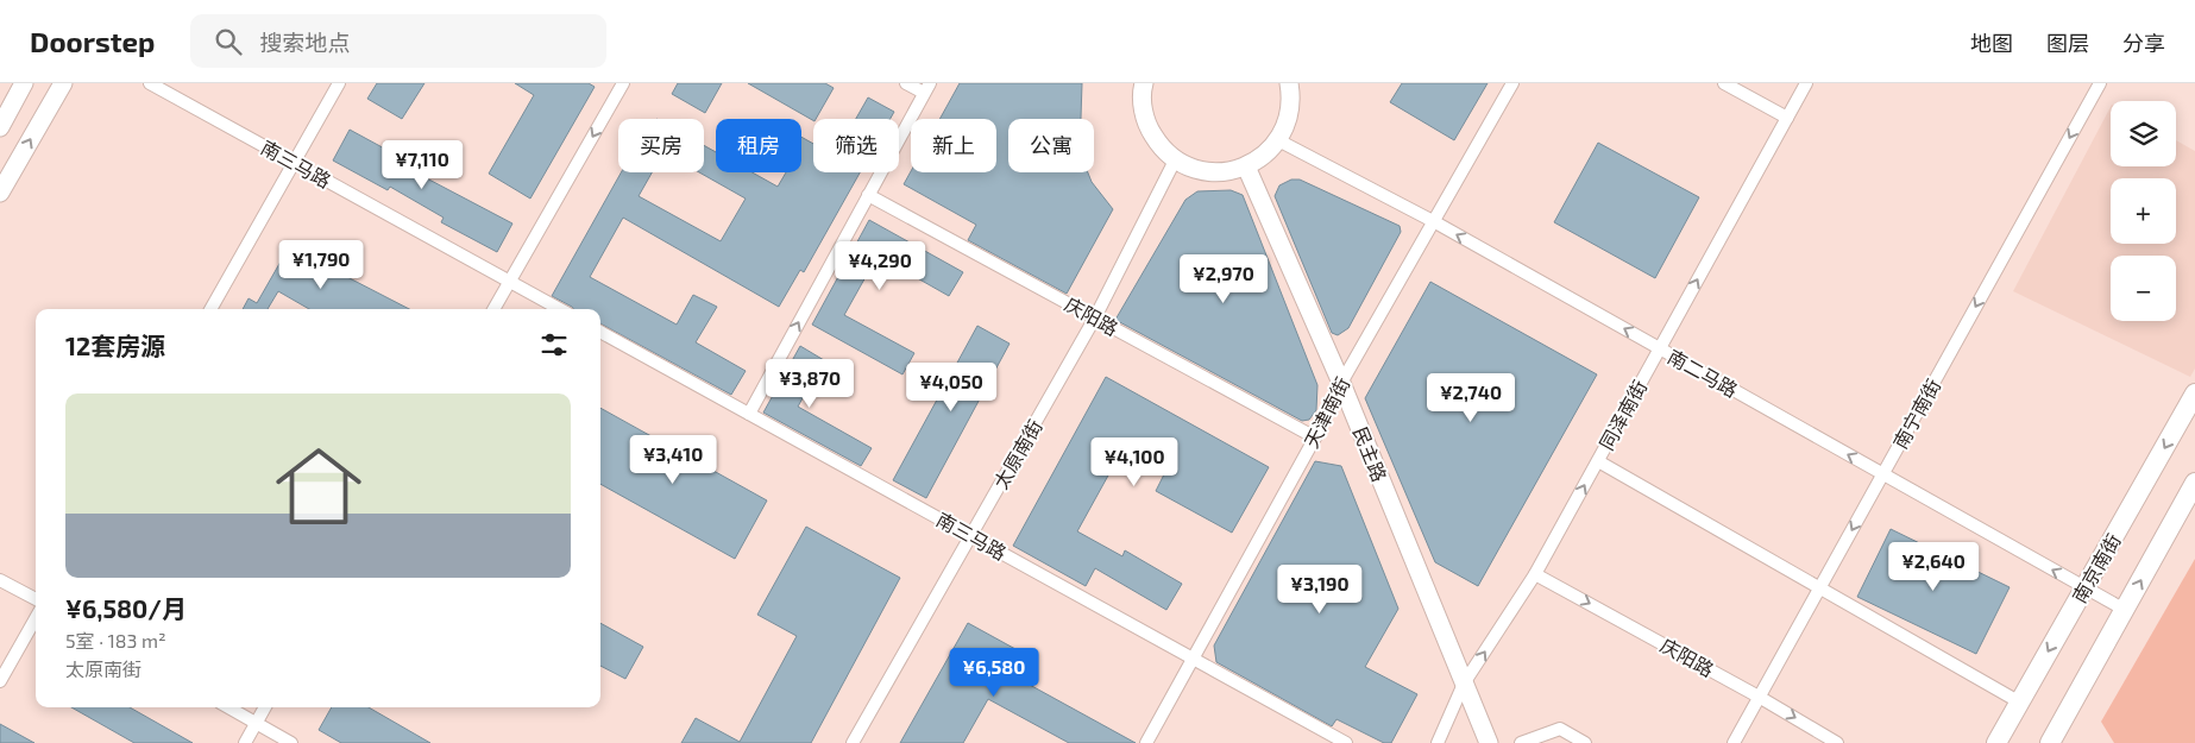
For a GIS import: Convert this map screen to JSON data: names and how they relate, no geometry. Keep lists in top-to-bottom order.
{
  "streets": {
    "main road": ["南京南街"],
    "street": [
      "南三马路",
      "庆阳路",
      "南二马路",
      "天津南街",
      "南宁南街",
      "同泽南街",
      "太原南街",
      "民主路"
    ]
  },
  "crossings": [
    ["南三马路", "天津南街"],
    ["南三马路", "太原南街"],
    ["庆阳路", "天津南街"],
    ["庆阳路", "南宁南街"],
    ["庆阳路", "同泽南街"],
    ["庆阳路", "太原南街"],
    ["南二马路", "天津南街"],
    ["南二马路", "南宁南街"],
    ["南二马路", "同泽南街"],
    ["南二马路", "南京南街"],
    ["天津南街", "民主路"],
    ["同泽南街", "民主路"]
  ],
  "one_way": [
    "庆阳路",
    "南二马路",
    "南宁南街",
    "同泽南街"
  ],
  "page": {
    "header": "Doorstep",
    "search": "搜索地点",
    "nav": ["地图", "图层", "分享"],
    "map_buttons": ["+", "−"],
    "chip": [
      "买房",
      "租房",
      "筛选",
      "新上",
      "公寓"
    ],
    "price": [
      "¥7,110",
      "¥1,790",
      "¥4,290",
      "¥2,970",
      "¥3,870",
      "¥4,050",
      "¥2,740",
      "¥3,410",
      "¥4,100",
      "¥2,640",
      "¥3,190",
      "¥6,580"
    ],
    "heading": "12套房源",
    "list": [
      {
        "name": "¥6,580/月",
        "note": "5室 · 183 m² · 太原南街"
      }
    ]
  }
}
